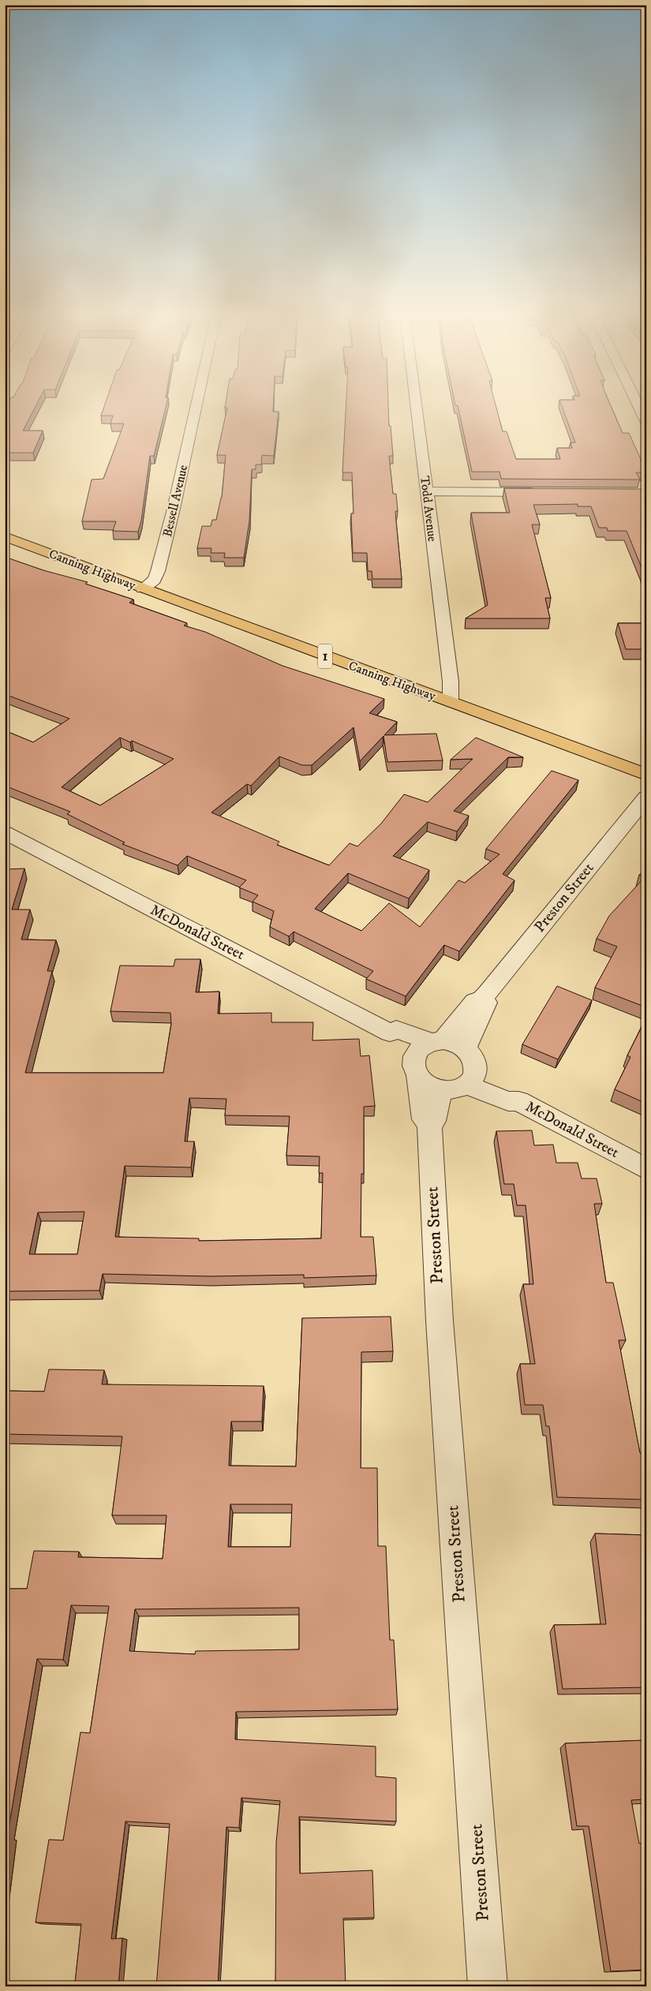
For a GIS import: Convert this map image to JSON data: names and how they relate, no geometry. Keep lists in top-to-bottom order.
{
  "streets": {
    "highway": ["Canning Highway", "1"],
    "street": [
      "Bessell Avenue",
      "Todd Avenue",
      "Preston Street",
      "McDonald Street"
    ]
  },
  "crossings": [
    ["Bessell Avenue", "Canning Highway"],
    ["Todd Avenue", "Canning Highway"],
    ["Preston Street", "McDonald Street"]
  ]
}
